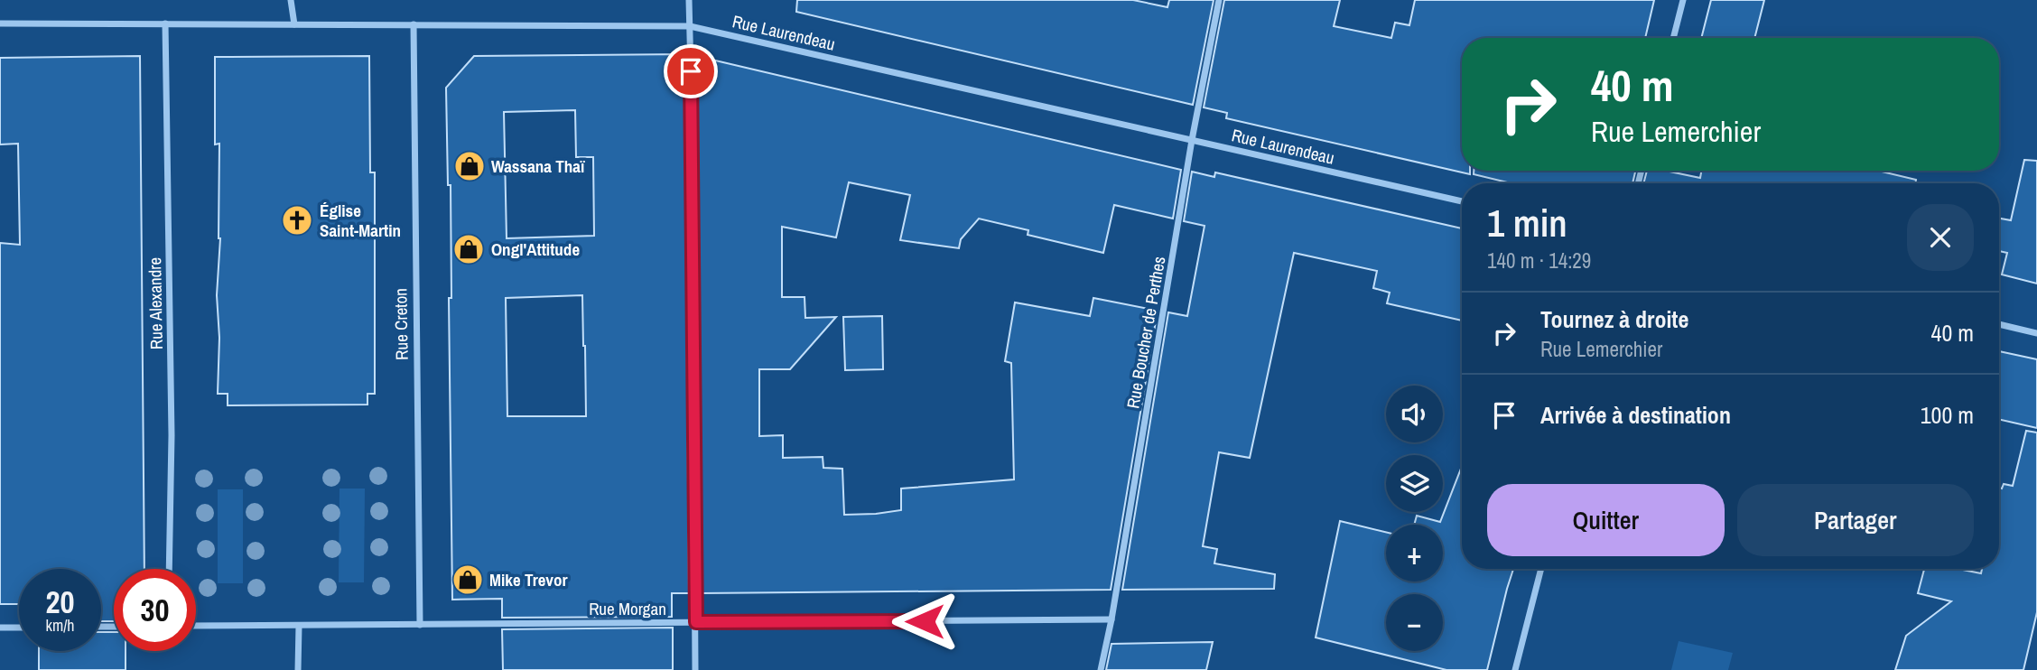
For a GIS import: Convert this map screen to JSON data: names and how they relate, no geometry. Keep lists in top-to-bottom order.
{
  "streets": {
    "street": [
      "Rue Laurendeau",
      "Rue Alexandre",
      "Rue Creton",
      "Rue Boucher de Perthes",
      "Rue Morgan"
    ]
  },
  "crossings": [
    ["Rue Laurendeau", "Rue Alexandre"],
    ["Rue Laurendeau", "Rue Creton"],
    ["Rue Laurendeau", "Rue Boucher de Perthes"],
    ["Rue Creton", "Rue Morgan"],
    ["Rue Boucher de Perthes", "Rue Morgan"]
  ],
  "places": {
    "shop": ["Wassana Thaï", "Ongl'Attitude", "Mike Trevor"],
    "church": ["Église Saint-Martin"]
  },
  "page": {
    "turn": ["40 m", "Rue Lemerchier"],
    "heading": ["1 min", "140 m · 14:29"],
    "list": [
      {
        "name": "Tournez à droite",
        "note": "Rue Lemerchier",
        "value": "40 m"
      },
      {
        "name": "Arrivée à destination",
        "value": "100 m"
      }
    ],
    "map_buttons": ["+", "−"],
    "buttons": ["Quitter", "Partager"],
    "speed": "20 km/h",
    "limit": "30"
  }
}
